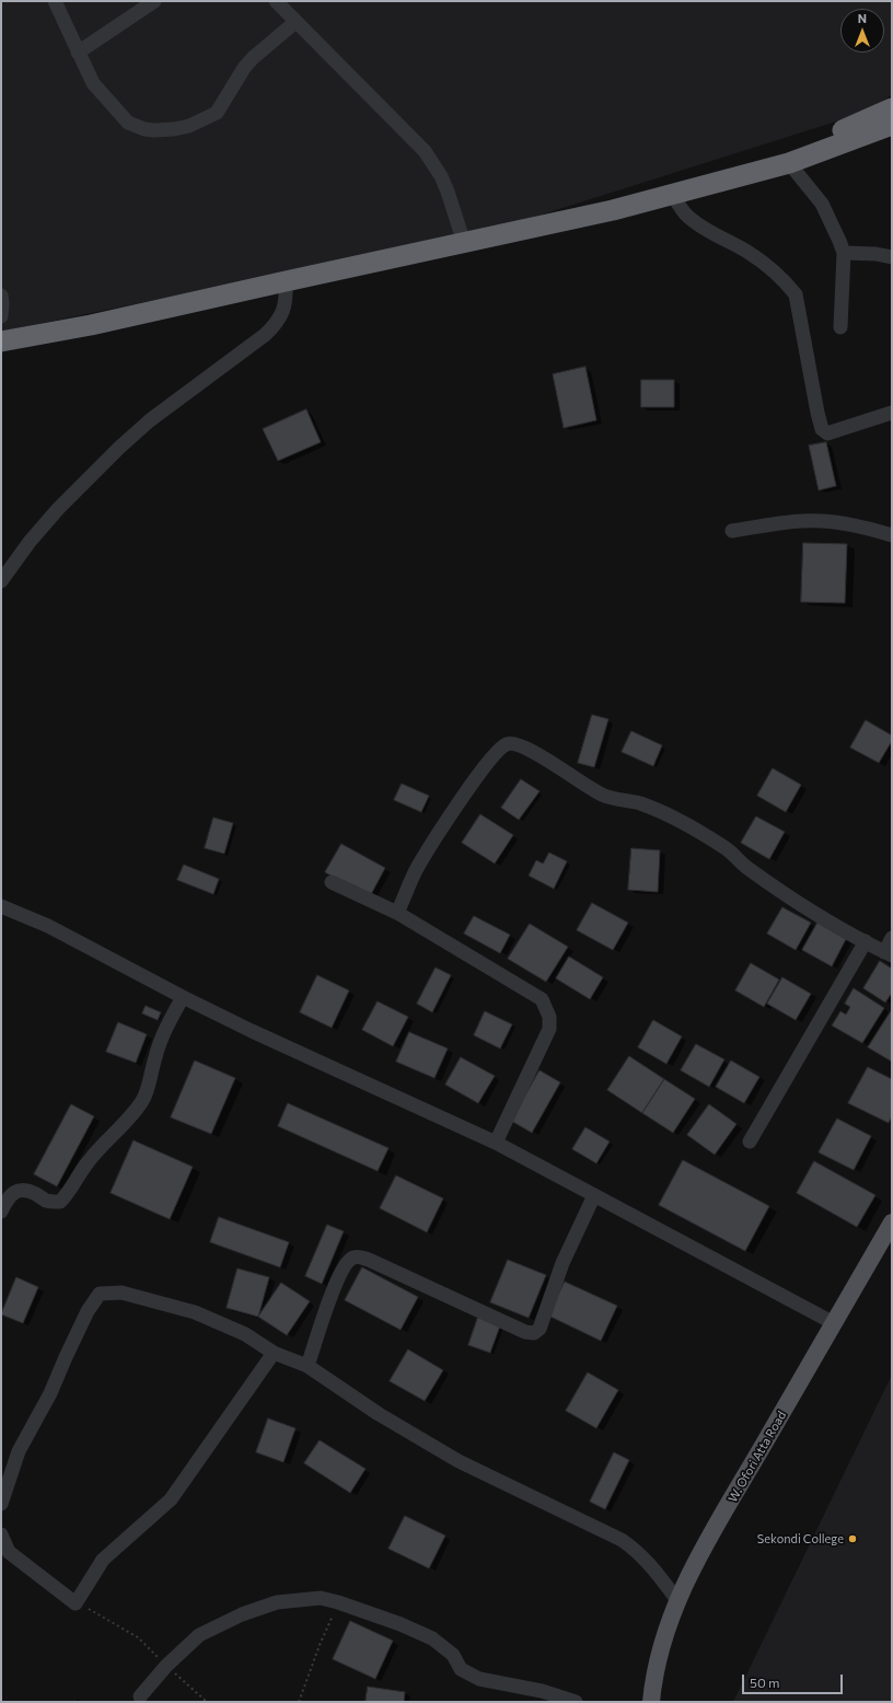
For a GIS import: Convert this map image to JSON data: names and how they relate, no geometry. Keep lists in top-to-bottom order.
{
  "streets": {
    "main road": ["W. Ofori Atta Road"]
  },
  "places": ["Sekondi College"],
  "scale_bar": "50 m",
  "north": "top"
}
